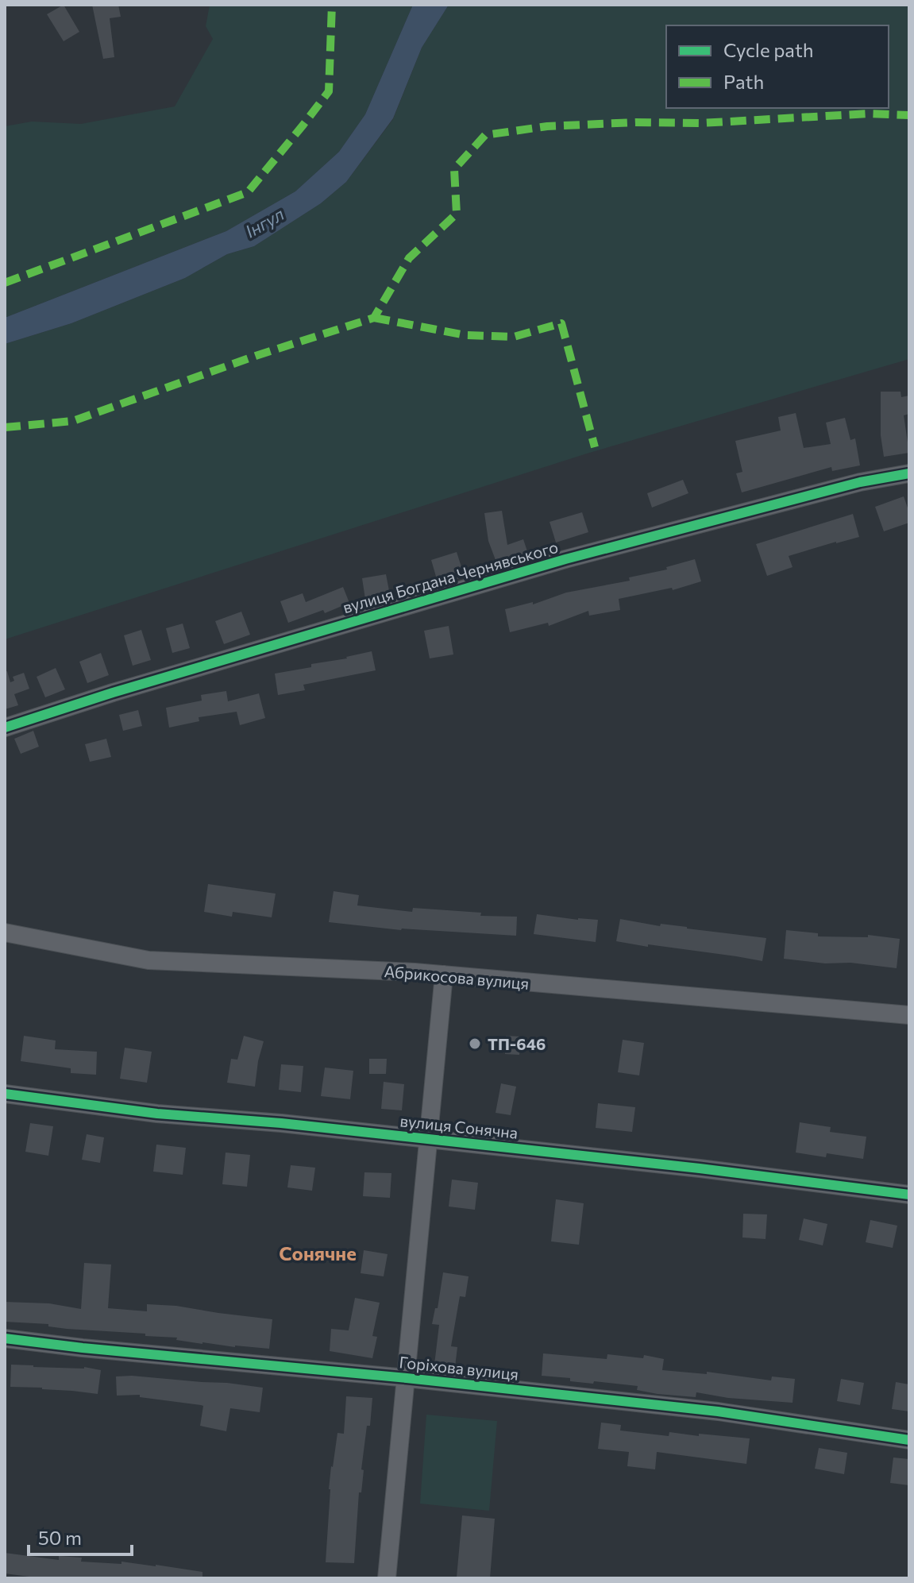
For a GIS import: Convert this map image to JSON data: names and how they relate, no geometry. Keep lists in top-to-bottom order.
{
  "streets": {
    "street": [
      "вулиця Богдана Чернявського",
      "Абрикосова вулиця",
      "вулиця Сонячна",
      "Горіхова вулиця"
    ]
  },
  "districts": ["Сонячне"],
  "water": ["Інгул"],
  "places": ["ТП-646"],
  "legend": ["Cycle path", "Path"],
  "scale_bar": "50 m"
}
